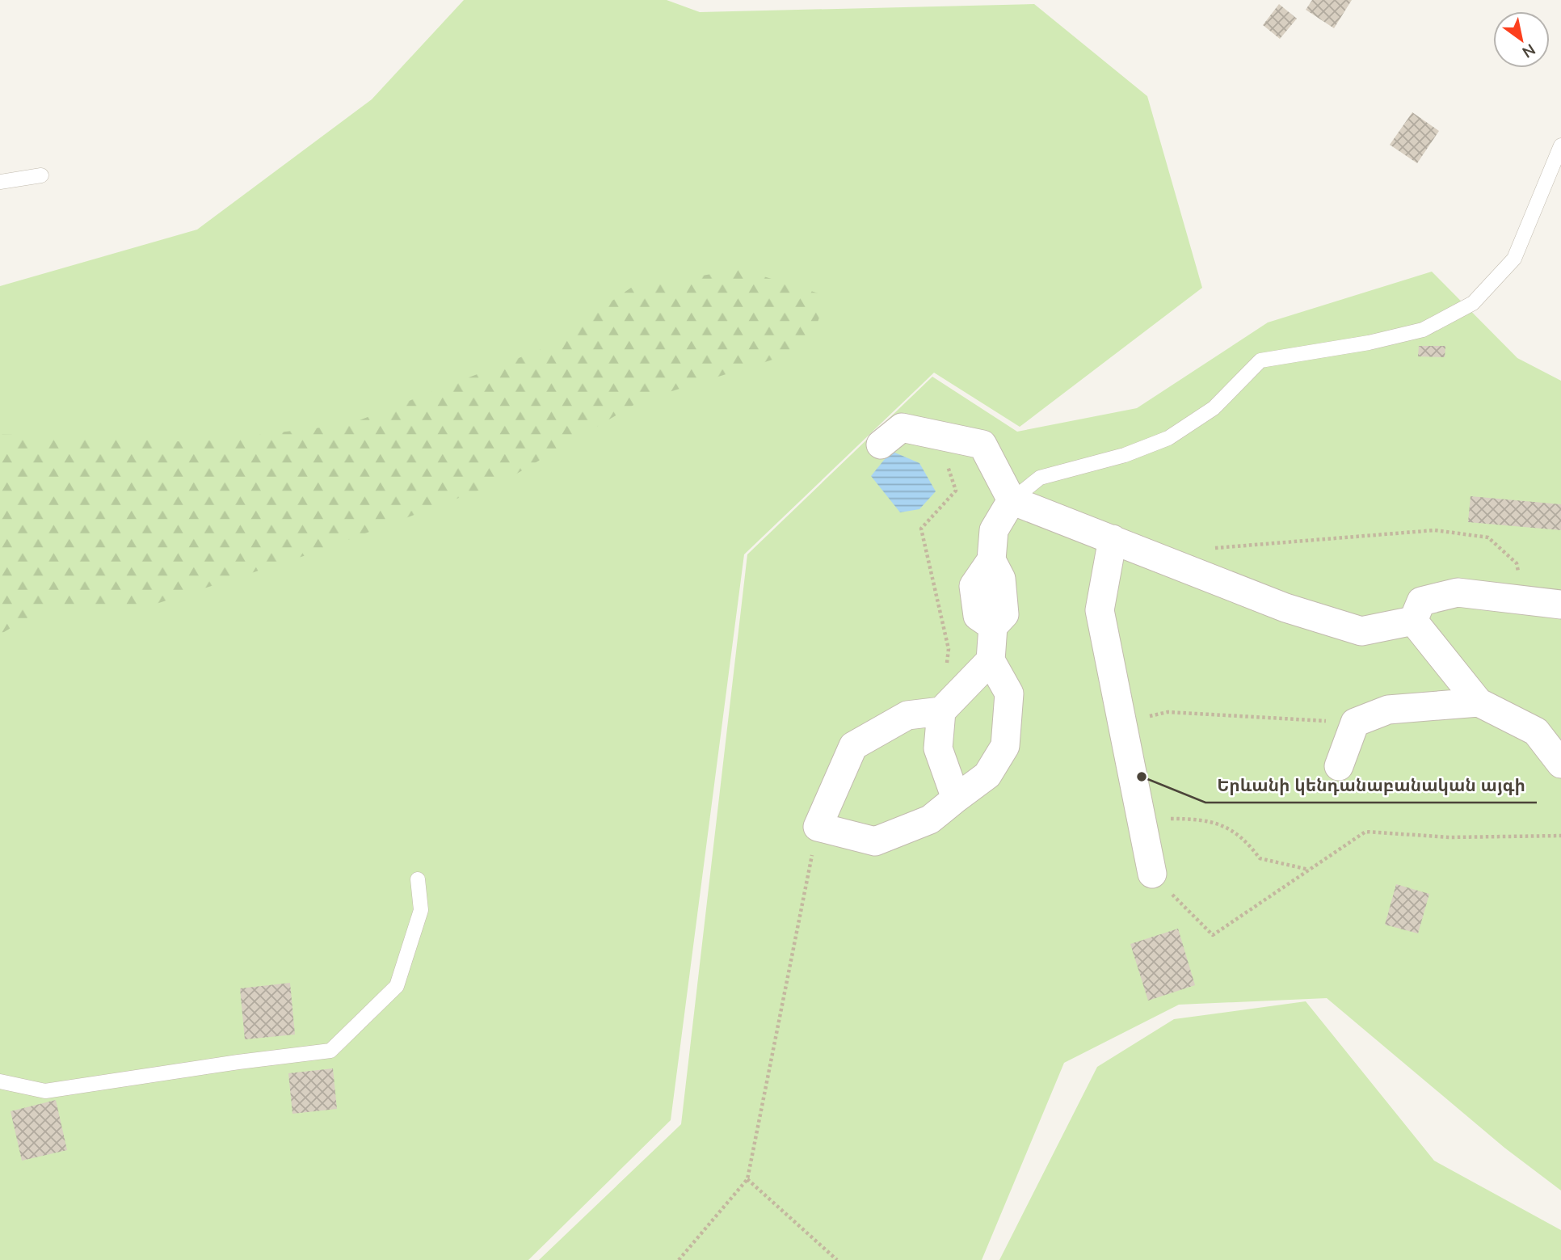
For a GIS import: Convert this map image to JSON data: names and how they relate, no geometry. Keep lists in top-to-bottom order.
{
  "places": ["Երևանի կենդանաբանական այգի"],
  "north": "bottom right"
}
